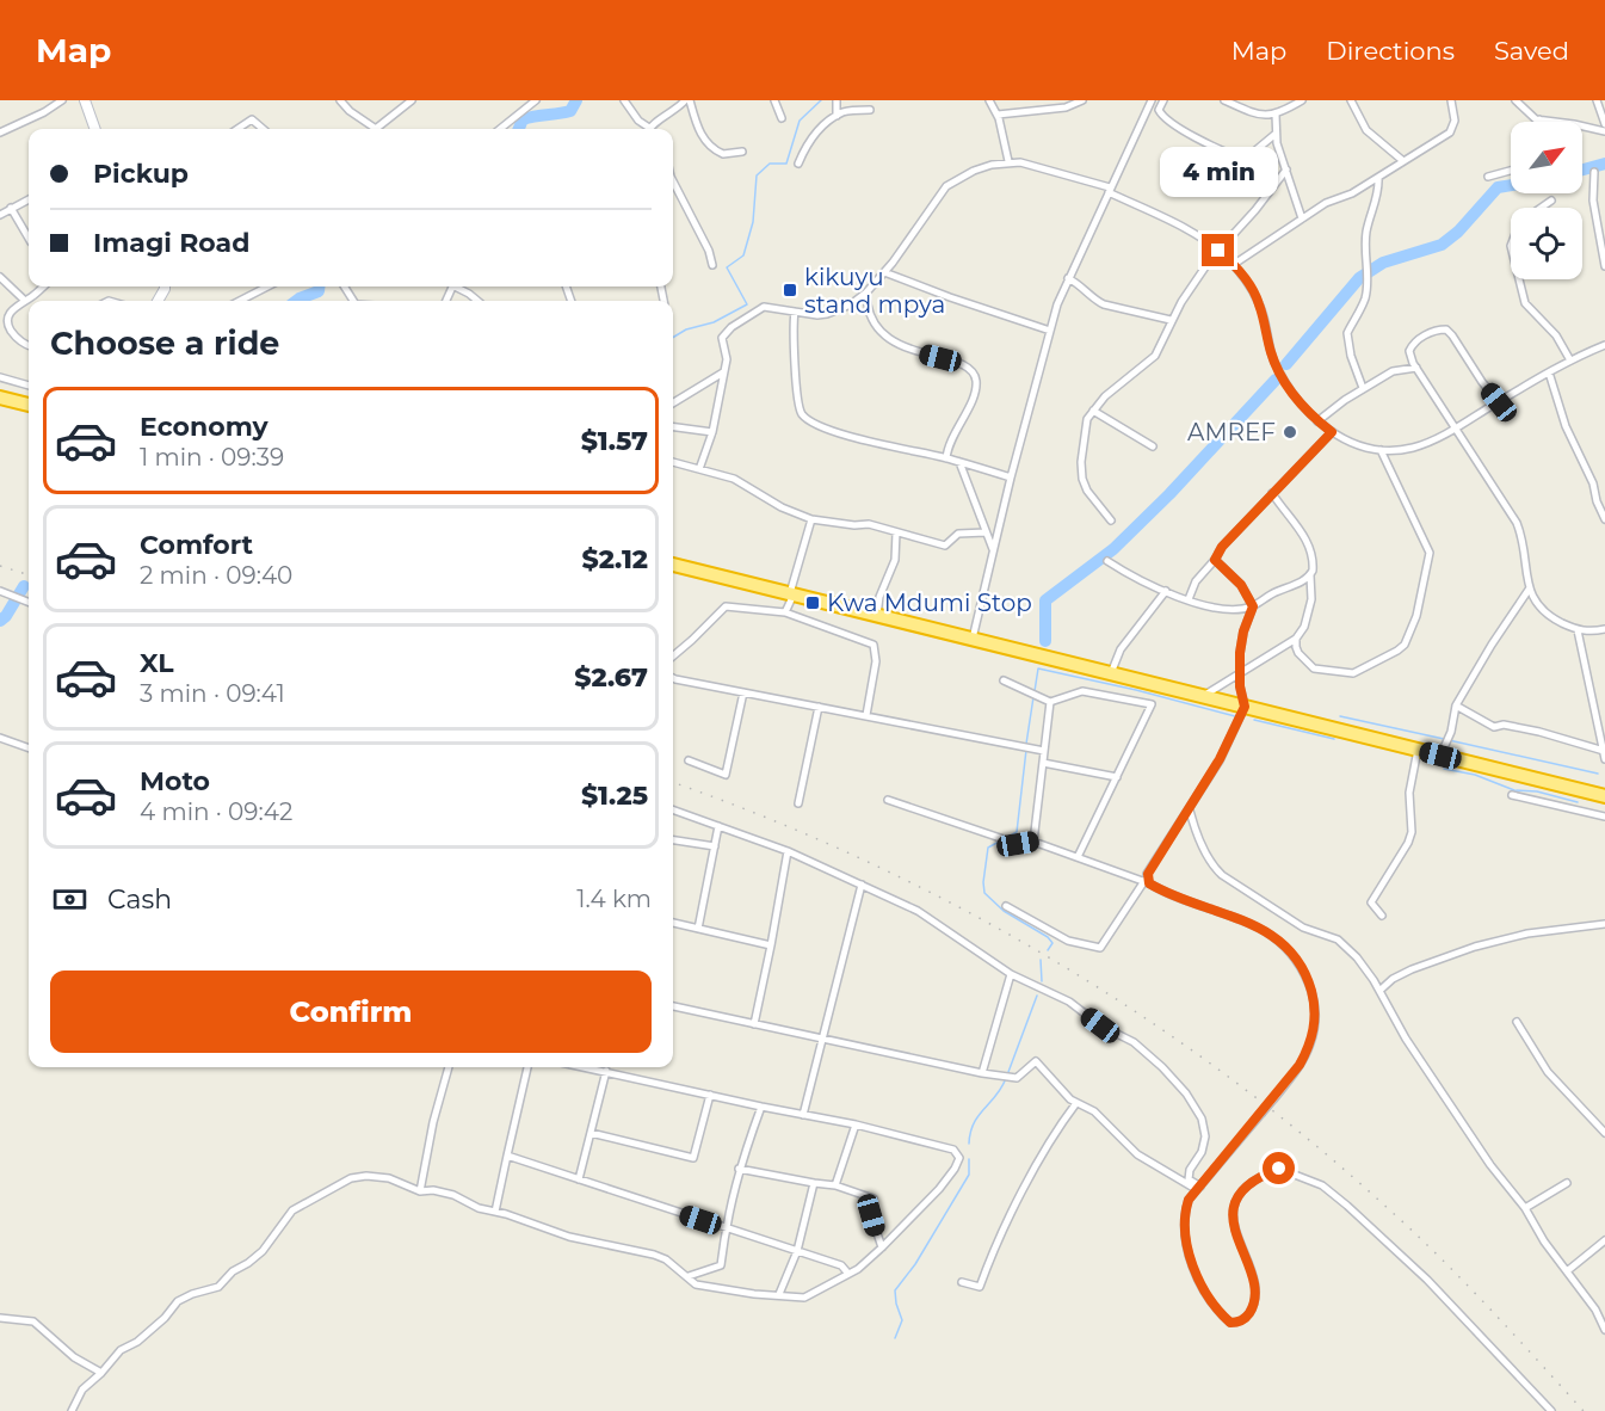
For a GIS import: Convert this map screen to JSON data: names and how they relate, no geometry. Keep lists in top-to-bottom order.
{
  "places": {
    "transit": ["kikuyu stand mpya", "Kwa Mdumi Stop"],
    "other": ["AMREF"]
  },
  "north": "top right",
  "page": {
    "header": "Map",
    "nav": ["Map", "Directions", "Saved"],
    "banner": ["Pickup", "Imagi Road"],
    "bubble": "4 min",
    "heading": "Choose a ride",
    "list": [
      {
        "name": "Economy",
        "note": "1 min · 09:39",
        "value": "$1.57"
      },
      {
        "name": "Comfort",
        "note": "2 min · 09:40",
        "value": "$2.12"
      },
      {
        "name": "XL",
        "note": "3 min · 09:41",
        "value": "$2.67"
      },
      {
        "name": "Moto",
        "note": "4 min · 09:42",
        "value": "$1.25"
      }
    ],
    "pay": ["Cash", "1.4 km"],
    "buttons": "Confirm"
  }
}
